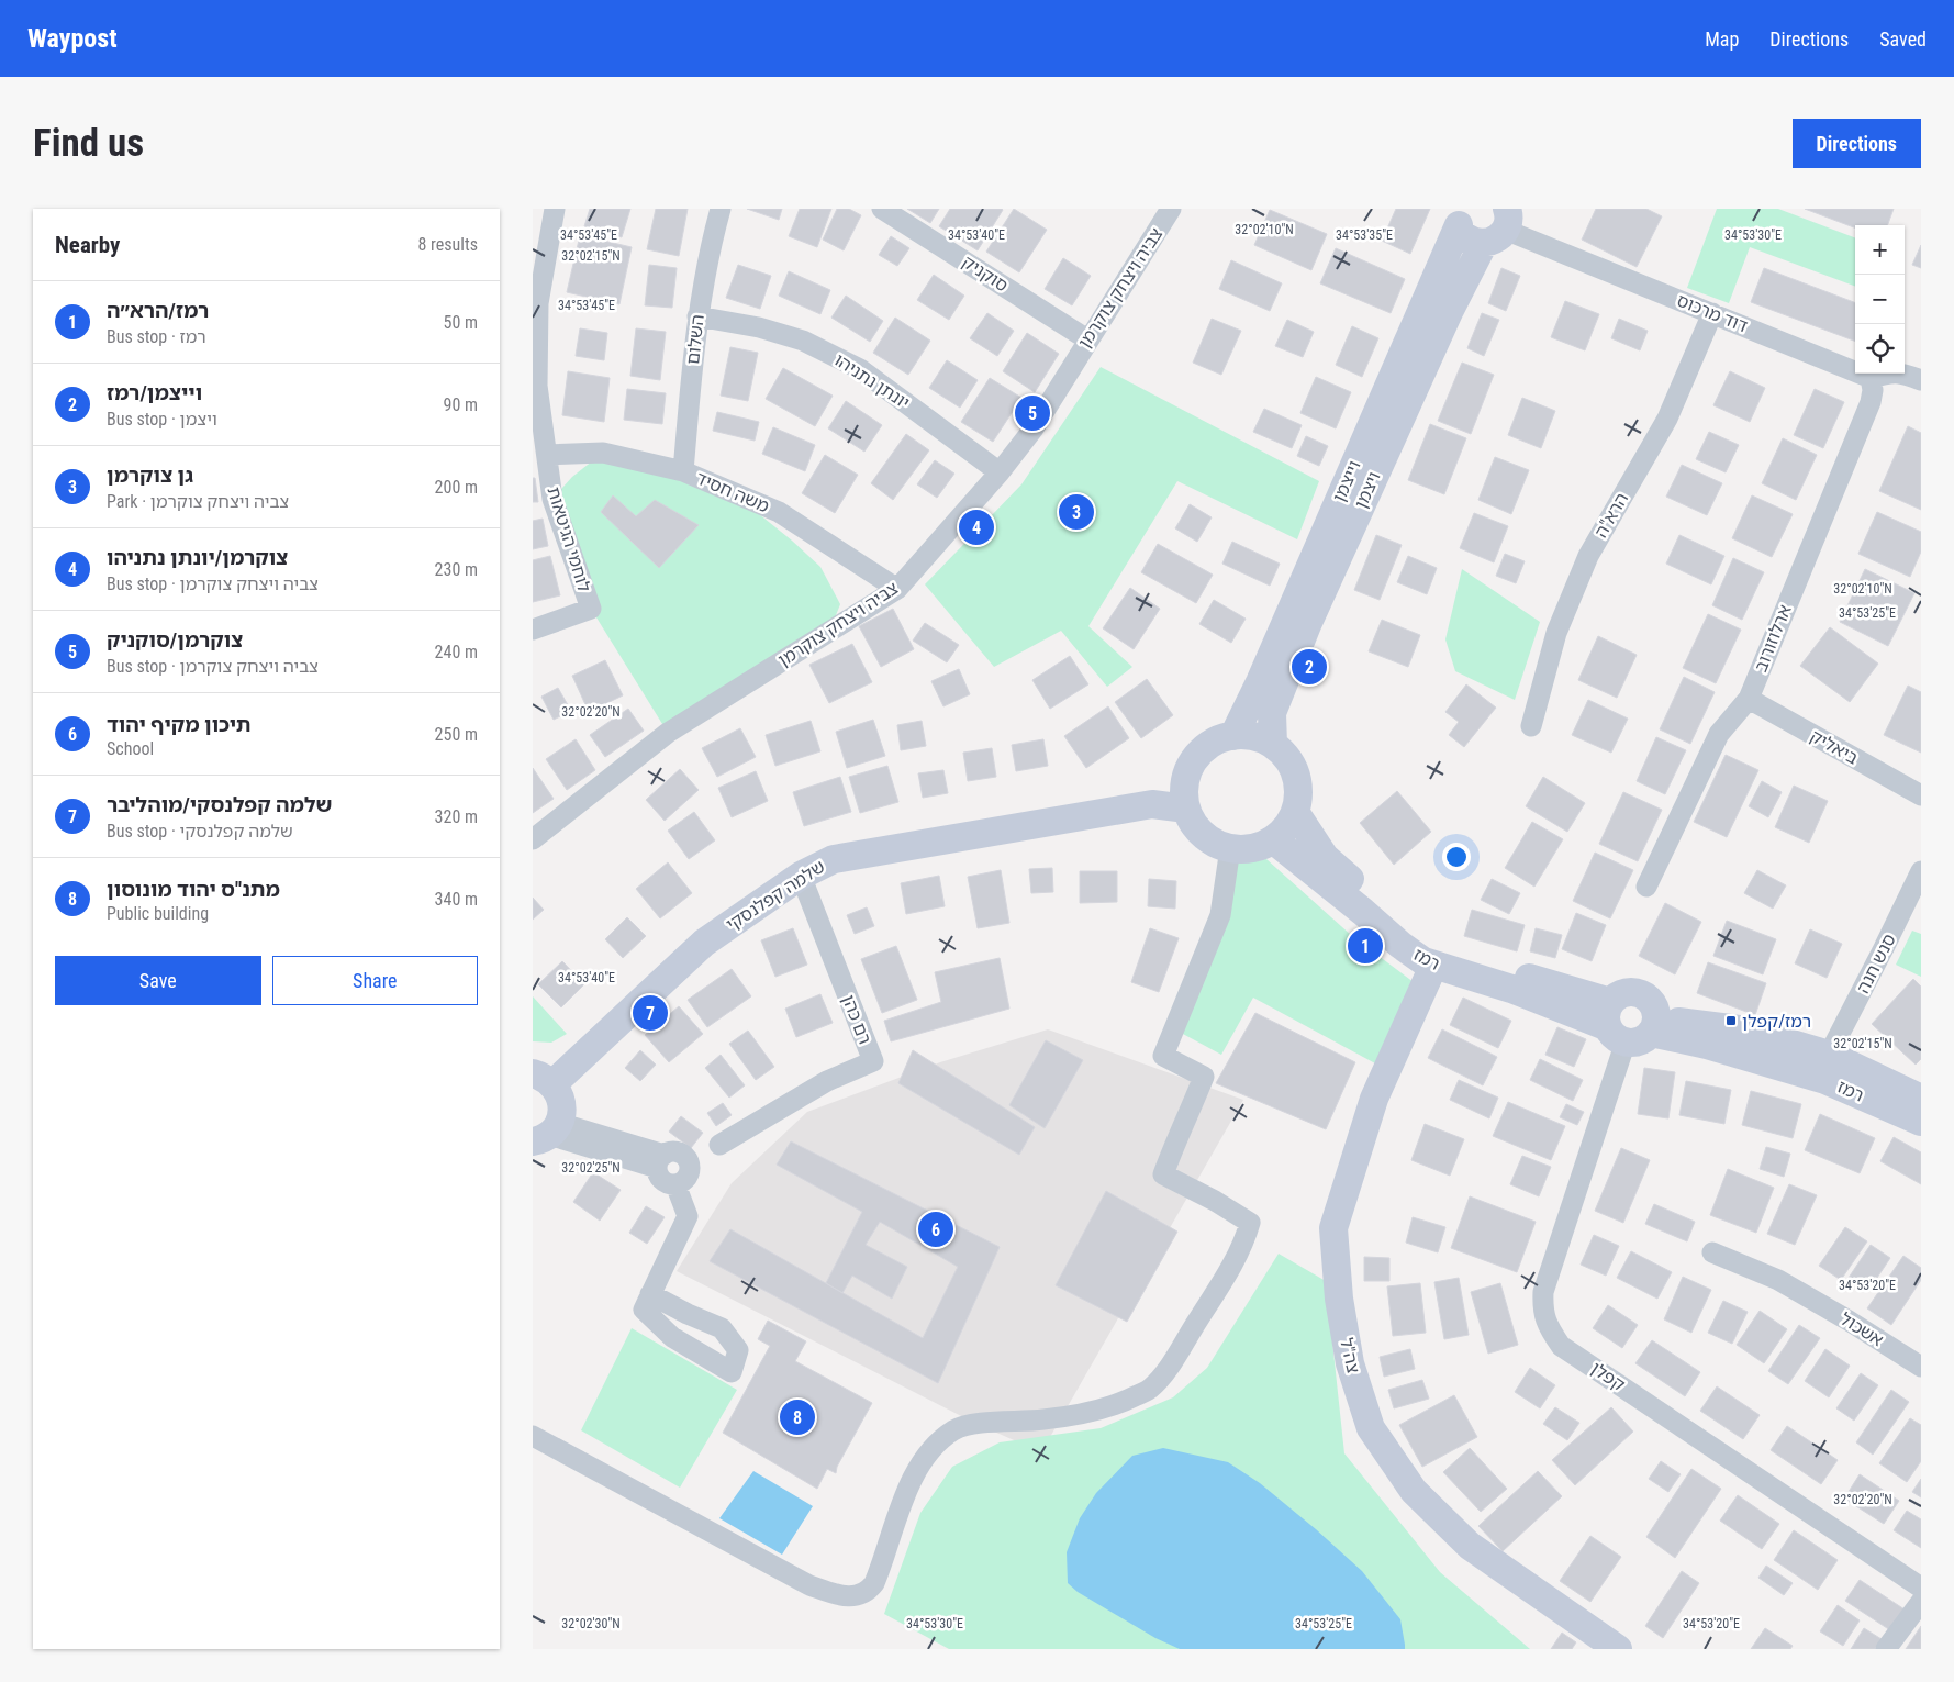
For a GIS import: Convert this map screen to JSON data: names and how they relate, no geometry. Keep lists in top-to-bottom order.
{
  "streets": {
    "street": [
      "סוקניק",
      "צביה ויצחק צוקרמן",
      "דוד מרכוס",
      "השלום",
      "יונתן נתניהו",
      "וייצמן",
      "ויצמן",
      "משה חסיד",
      "הרא\"ה",
      "לוחמי הגיטאות",
      "ארלוזורוב",
      "ביאליק",
      "שלמה קפלנסקי",
      "רמז",
      "סנש חנה",
      "רם כהן",
      "אשכול",
      "צה\"ל",
      "קפלן"
    ]
  },
  "crossings": [
    ["סוקניק", "צביה ויצחק צוקרמן"],
    ["צביה ויצחק צוקרמן", "יונתן נתניהו"],
    ["צביה ויצחק צוקרמן", "משה חסיד"],
    ["דוד מרכוס", "ויצמן"],
    ["דוד מרכוס", "הרא\"ה"],
    ["דוד מרכוס", "ארלוזורוב"],
    ["השלום", "יונתן נתניהו"],
    ["השלום", "משה חסיד"],
    ["וייצמן", "ויצמן"],
    ["וייצמן", "שלמה קפלנסקי"],
    ["וייצמן", "רמז"],
    ["ויצמן", "שלמה קפלנסקי"],
    ["ויצמן", "רמז"],
    ["משה חסיד", "לוחמי הגיטאות"],
    ["ארלוזורוב", "ביאליק"],
    ["שלמה קפלנסקי", "רמז"],
    ["שלמה קפלנסקי", "רם כהן"],
    ["רמז", "סנש חנה"],
    ["רמז", "צה\"ל"],
    ["רמז", "קפלן"]
  ],
  "places": {
    "transit": ["רמז/קפלן"]
  },
  "page": {
    "header": "Waypost",
    "nav": ["Map", "Directions", "Saved"],
    "buttons": [
      "Directions",
      ["Save", "Share"]
    ],
    "title": "Find us",
    "heading": ["Nearby", "8 results"],
    "map_buttons": ["+", "−"],
    "list": [
      {
        "mark": "1",
        "name": "רמז/הרא״ה",
        "note": "Bus stop · רמז",
        "value": "50 m"
      },
      {
        "mark": "2",
        "name": "וייצמן/רמז",
        "note": "Bus stop · ויצמן",
        "value": "90 m"
      },
      {
        "mark": "3",
        "name": "גן צוקרמן",
        "note": "Park · צביה ויצחק צוקרמן",
        "value": "200 m"
      },
      {
        "mark": "4",
        "name": "צוקרמן/יונתן נתניהו",
        "note": "Bus stop · צביה ויצחק צוקרמן",
        "value": "230 m"
      },
      {
        "mark": "5",
        "name": "צוקרמן/סוקניק",
        "note": "Bus stop · צביה ויצחק צוקרמן",
        "value": "240 m"
      },
      {
        "mark": "6",
        "name": "תיכון מקיף יהוד",
        "note": "School",
        "value": "250 m"
      },
      {
        "mark": "7",
        "name": "שלמה קפלנסקי/מוהליבר",
        "note": "Bus stop · שלמה קפלנסקי",
        "value": "320 m"
      },
      {
        "mark": "8",
        "name": "מתנ\"ס יהוד מונוסון",
        "note": "Public building",
        "value": "340 m"
      }
    ],
    "pins": [
      "5",
      "3",
      "4",
      "2",
      "1",
      "7",
      "6",
      "8"
    ]
  },
  "coordinates": [
    "32°02'10\"N",
    "34°53'45\"E",
    "34°53'40\"E",
    "34°53'35\"E",
    "34°53'30\"E",
    "32°02'15\"N",
    "34°53'25\"E",
    "32°02'20\"N",
    "32°02'25\"N",
    "34°53'20\"E",
    "32°02'30\"N"
  ]
}
